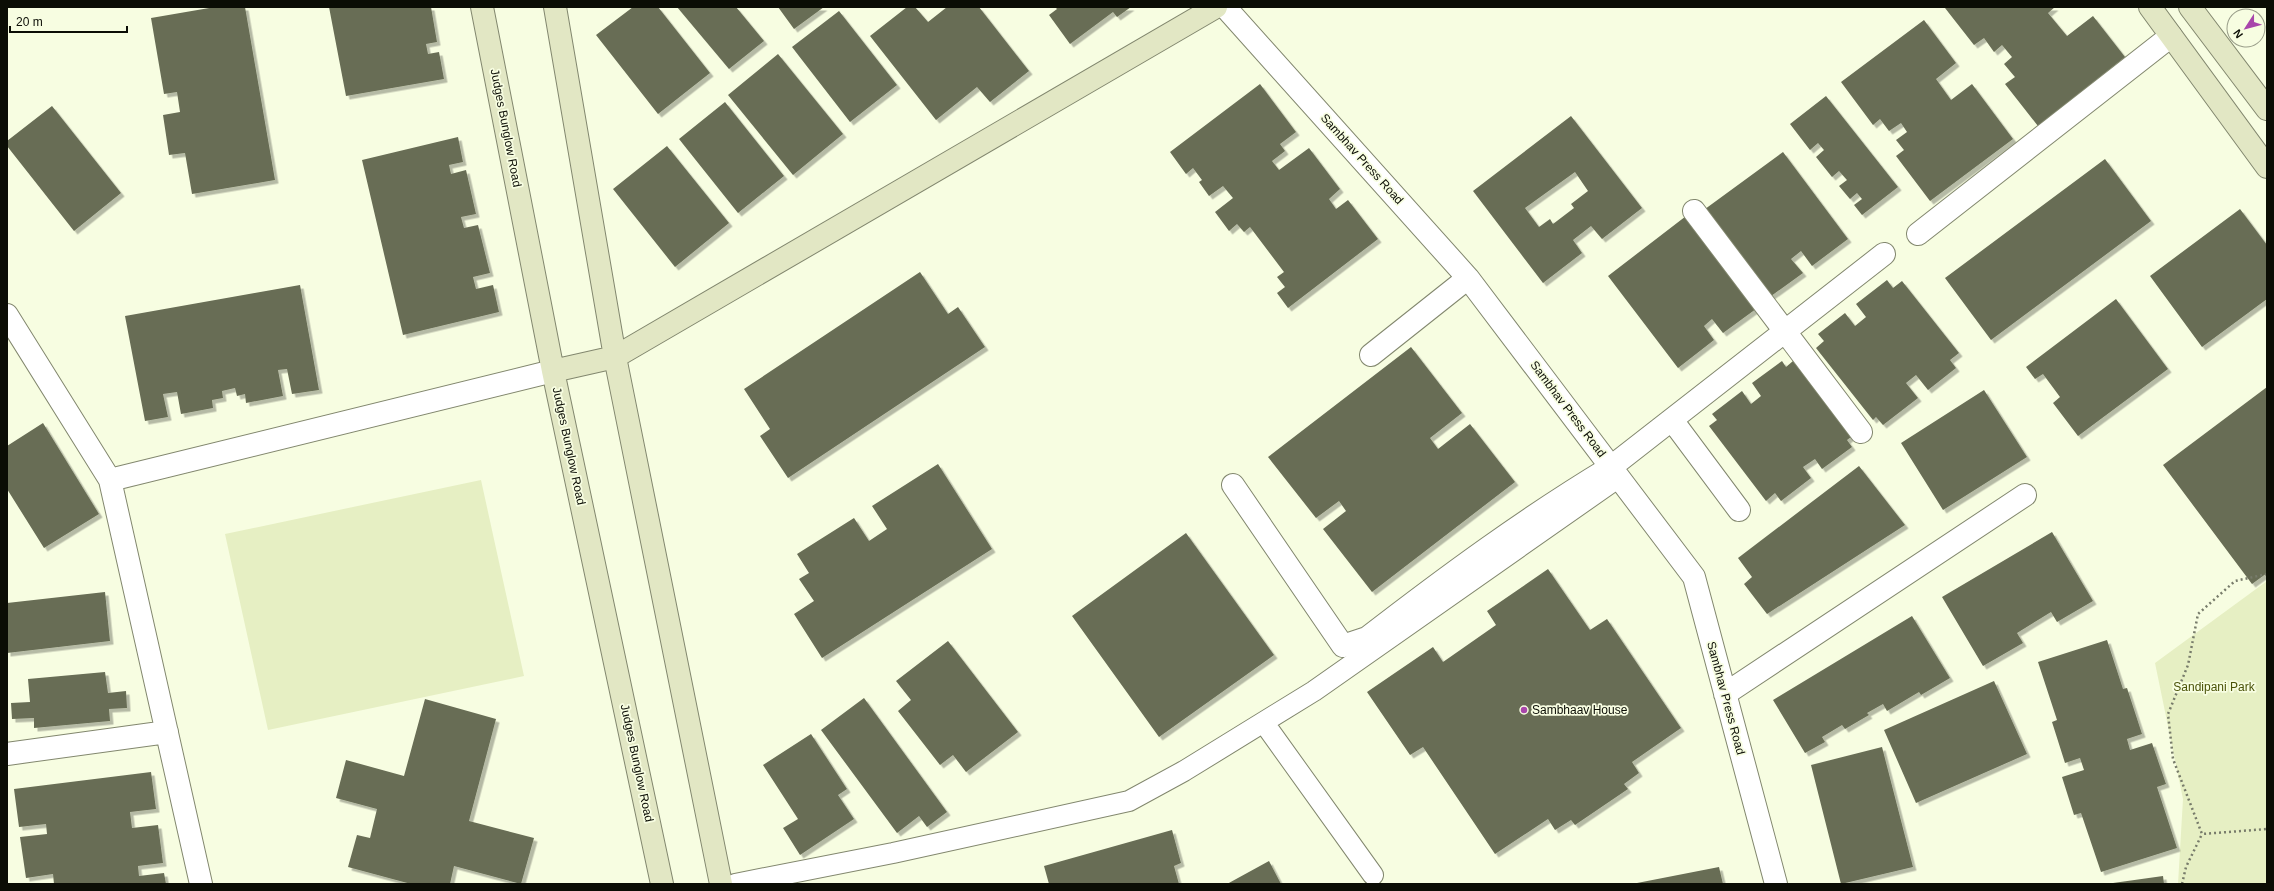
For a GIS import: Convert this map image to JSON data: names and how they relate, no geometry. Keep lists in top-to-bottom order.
{
  "streets": {
    "main road": ["Judges Bunglow Road"],
    "street": ["Sambhav Press Road"]
  },
  "parks": ["Sandipani Park"],
  "places": ["Sambhaav House"],
  "scale_bar": "20 m",
  "north": "bottom left"
}
